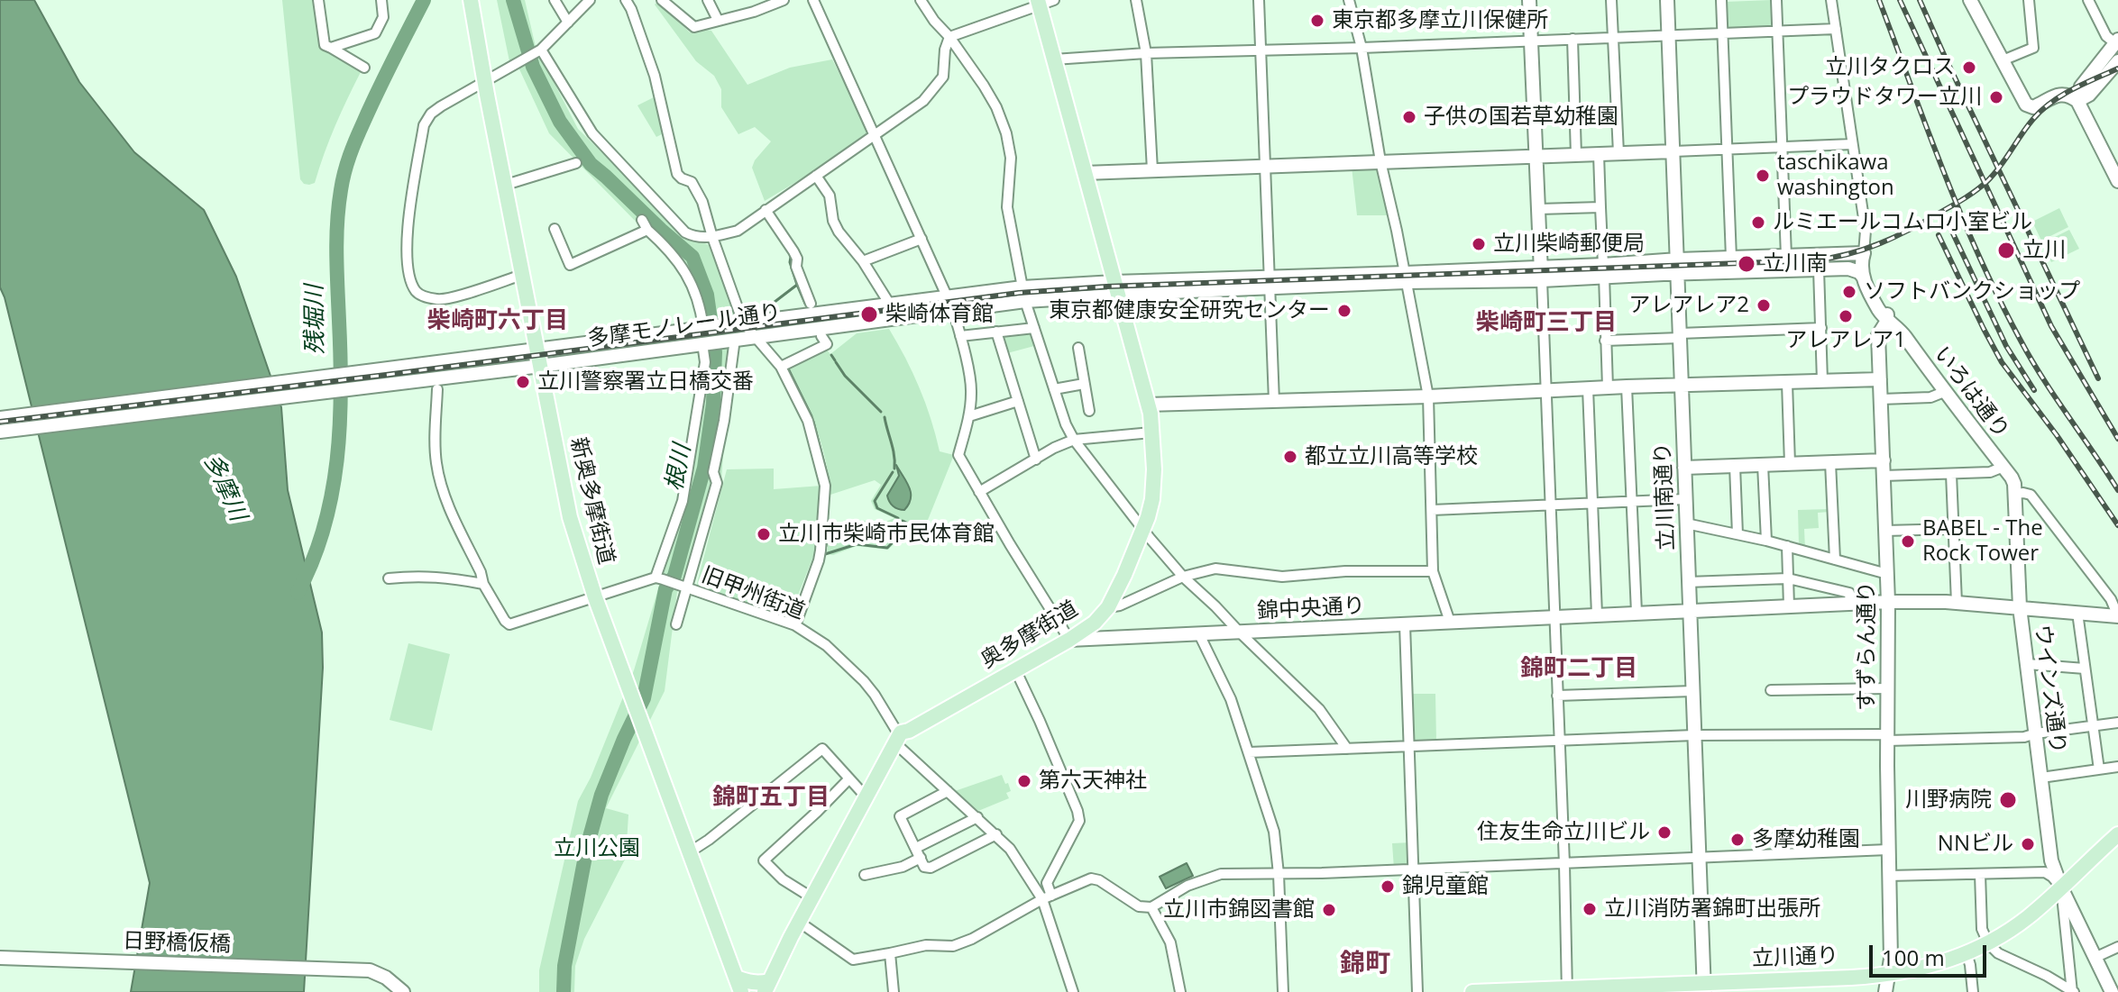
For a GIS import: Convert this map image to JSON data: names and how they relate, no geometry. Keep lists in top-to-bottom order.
{
  "streets": {
    "main road": ["新奥多摩街道", "奥多摩街道", "立川通り"],
    "street": [
      "多摩モノレール通り",
      "いろは通り",
      "立川南通り",
      "旧甲州街道",
      "錦中央通り",
      "すずらん通り",
      "ウインズ通り",
      "日野橋仮橋"
    ]
  },
  "crossings": [
    ["多摩モノレール通り", "新奥多摩街道"],
    ["多摩モノレール通り", "奥多摩街道"],
    ["いろは通り", "すずらん通り"],
    ["いろは通り", "ウインズ通り"],
    ["立川南通り", "錦中央通り"],
    ["立川南通り", "立川通り"],
    ["旧甲州街道", "奥多摩街道"],
    ["錦中央通り", "奥多摩街道"],
    ["すずらん通り", "立川通り"],
    ["ウインズ通り", "立川通り"]
  ],
  "districts": [
    "柴崎町六丁目",
    "柴崎町三丁目",
    "錦町二丁目",
    "錦町五丁目",
    "錦町"
  ],
  "water": ["残堀川", "根川", "多摩川"],
  "parks": ["立川公園"],
  "places": [
    "東京都多摩立川保健所",
    "立川タクロス",
    "プラウドタワー立川",
    "子供の国若草幼稚園",
    "taschikawa washington",
    "ルミエールコムロ小室ビル",
    "立川柴崎郵便局",
    "立川",
    "立川南",
    "ソフトバンクショップ",
    "アレアレア2",
    "東京都健康安全研究センター",
    "柴崎体育館",
    "アレアレア1",
    "立川警察署立日橋交番",
    "都立立川高等学校",
    "立川市柴崎市民体育館",
    "BABEL - The Rock Tower",
    "第六天神社",
    "川野病院",
    "住友生命立川ビル",
    "多摩幼稚園",
    "NNビル",
    "錦児童館",
    "立川消防署錦町出張所",
    "立川市錦図書館"
  ],
  "scale_bar": "100 m"
}
